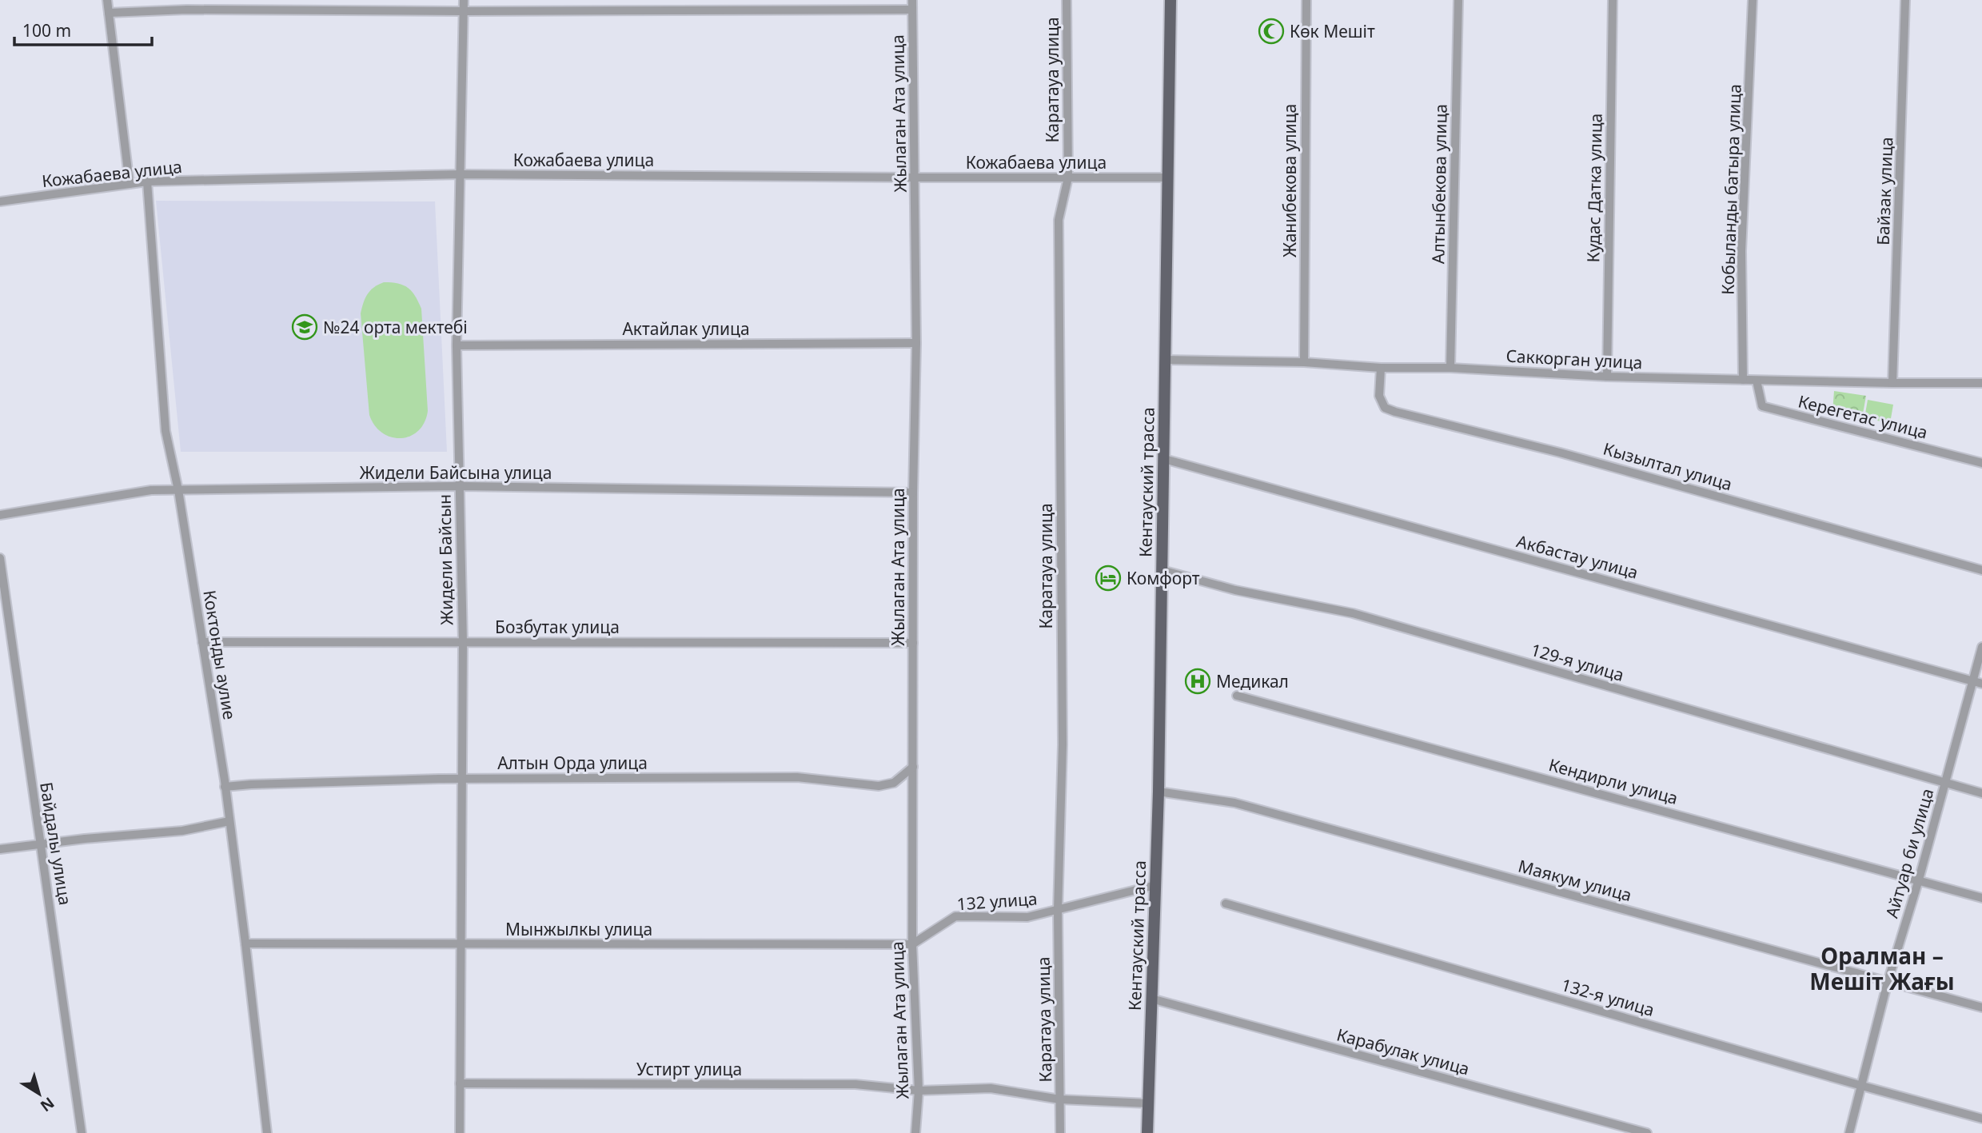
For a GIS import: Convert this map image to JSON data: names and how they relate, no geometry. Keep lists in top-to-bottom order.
{
  "streets": {
    "main road": ["Кентауский трасса"],
    "street": [
      "Каратауа улица",
      "Жылаган Ата улица",
      "Кожабаева улица",
      "Жанибекова улица",
      "Алтынбекова улица",
      "Кудас Датка улица",
      "Кобыланды батыра улица",
      "Байзак улица",
      "Актайлак улица",
      "Саккорган улица",
      "Керегетас улица",
      "Кызылтал улица",
      "Жидели Байсына улица",
      "Акбастау улица",
      "Жидели Байсын",
      "Бозбутак улица",
      "Коктонды аулие",
      "129-я улица",
      "Алтын Орда улица",
      "Кендирли улица",
      "Байдалы улица",
      "Айтуар би улица",
      "Маякум улица",
      "132 улица",
      "Мынжылкы улица",
      "132-я улица",
      "Карабулак улица",
      "Устирт улица"
    ]
  },
  "crossings": [
    ["Каратауа улица", "Кожабаева улица"],
    ["Каратауа улица", "132 улица"],
    ["Каратауа улица", "Устирт улица"],
    ["Жылаган Ата улица", "Кожабаева улица"],
    ["Жылаган Ата улица", "Актайлак улица"],
    ["Жылаган Ата улица", "Жидели Байсына улица"],
    ["Жылаган Ата улица", "Бозбутак улица"],
    ["Жылаган Ата улица", "Алтын Орда улица"],
    ["Жылаган Ата улица", "132 улица"],
    ["Жылаган Ата улица", "Мынжылкы улица"],
    ["Жылаган Ата улица", "Устирт улица"],
    ["Кожабаева улица", "Кентауский трасса"],
    ["Кожабаева улица", "Жидели Байсын"],
    ["Кожабаева улица", "Коктонды аулие"],
    ["Жанибекова улица", "Саккорган улица"],
    ["Алтынбекова улица", "Саккорган улица"],
    ["Кудас Датка улица", "Саккорган улица"],
    ["Кобыланды батыра улица", "Саккорган улица"],
    ["Байзак улица", "Саккорган улица"],
    ["Актайлак улица", "Жидели Байсын"],
    ["Саккорган улица", "Керегетас улица"],
    ["Саккорган улица", "Кызылтал улица"],
    ["Саккорган улица", "Кентауский трасса"],
    ["Жидели Байсына улица", "Жидели Байсын"],
    ["Жидели Байсына улица", "Коктонды аулие"],
    ["Кентауский трасса", "Акбастау улица"],
    ["Кентауский трасса", "129-я улица"],
    ["Кентауский трасса", "Маякум улица"],
    ["Кентауский трасса", "132 улица"],
    ["Кентауский трасса", "Карабулак улица"],
    ["Кентауский трасса", "Устирт улица"],
    ["Акбастау улица", "Айтуар би улица"],
    ["Жидели Байсын", "Бозбутак улица"],
    ["Жидели Байсын", "Алтын Орда улица"],
    ["Жидели Байсын", "Мынжылкы улица"],
    ["Жидели Байсын", "Устирт улица"],
    ["Бозбутак улица", "Коктонды аулие"],
    ["Коктонды аулие", "Алтын Орда улица"],
    ["Коктонды аулие", "Мынжылкы улица"],
    ["129-я улица", "Айтуар би улица"],
    ["Кендирли улица", "Айтуар би улица"],
    ["Айтуар би улица", "Маякум улица"],
    ["Айтуар би улица", "132-я улица"],
    ["132 улица", "Мынжылкы улица"]
  ],
  "districts": ["Оралман – Мешіт Жағы"],
  "places": {
    "mosque": ["Көк Мешіт"],
    "school or university": ["№24 орта мектебі"],
    "hotel": ["Комфорт"],
    "hospital": ["Медикал"]
  },
  "scale_bar": "100 m",
  "north": "bottom right"
}
